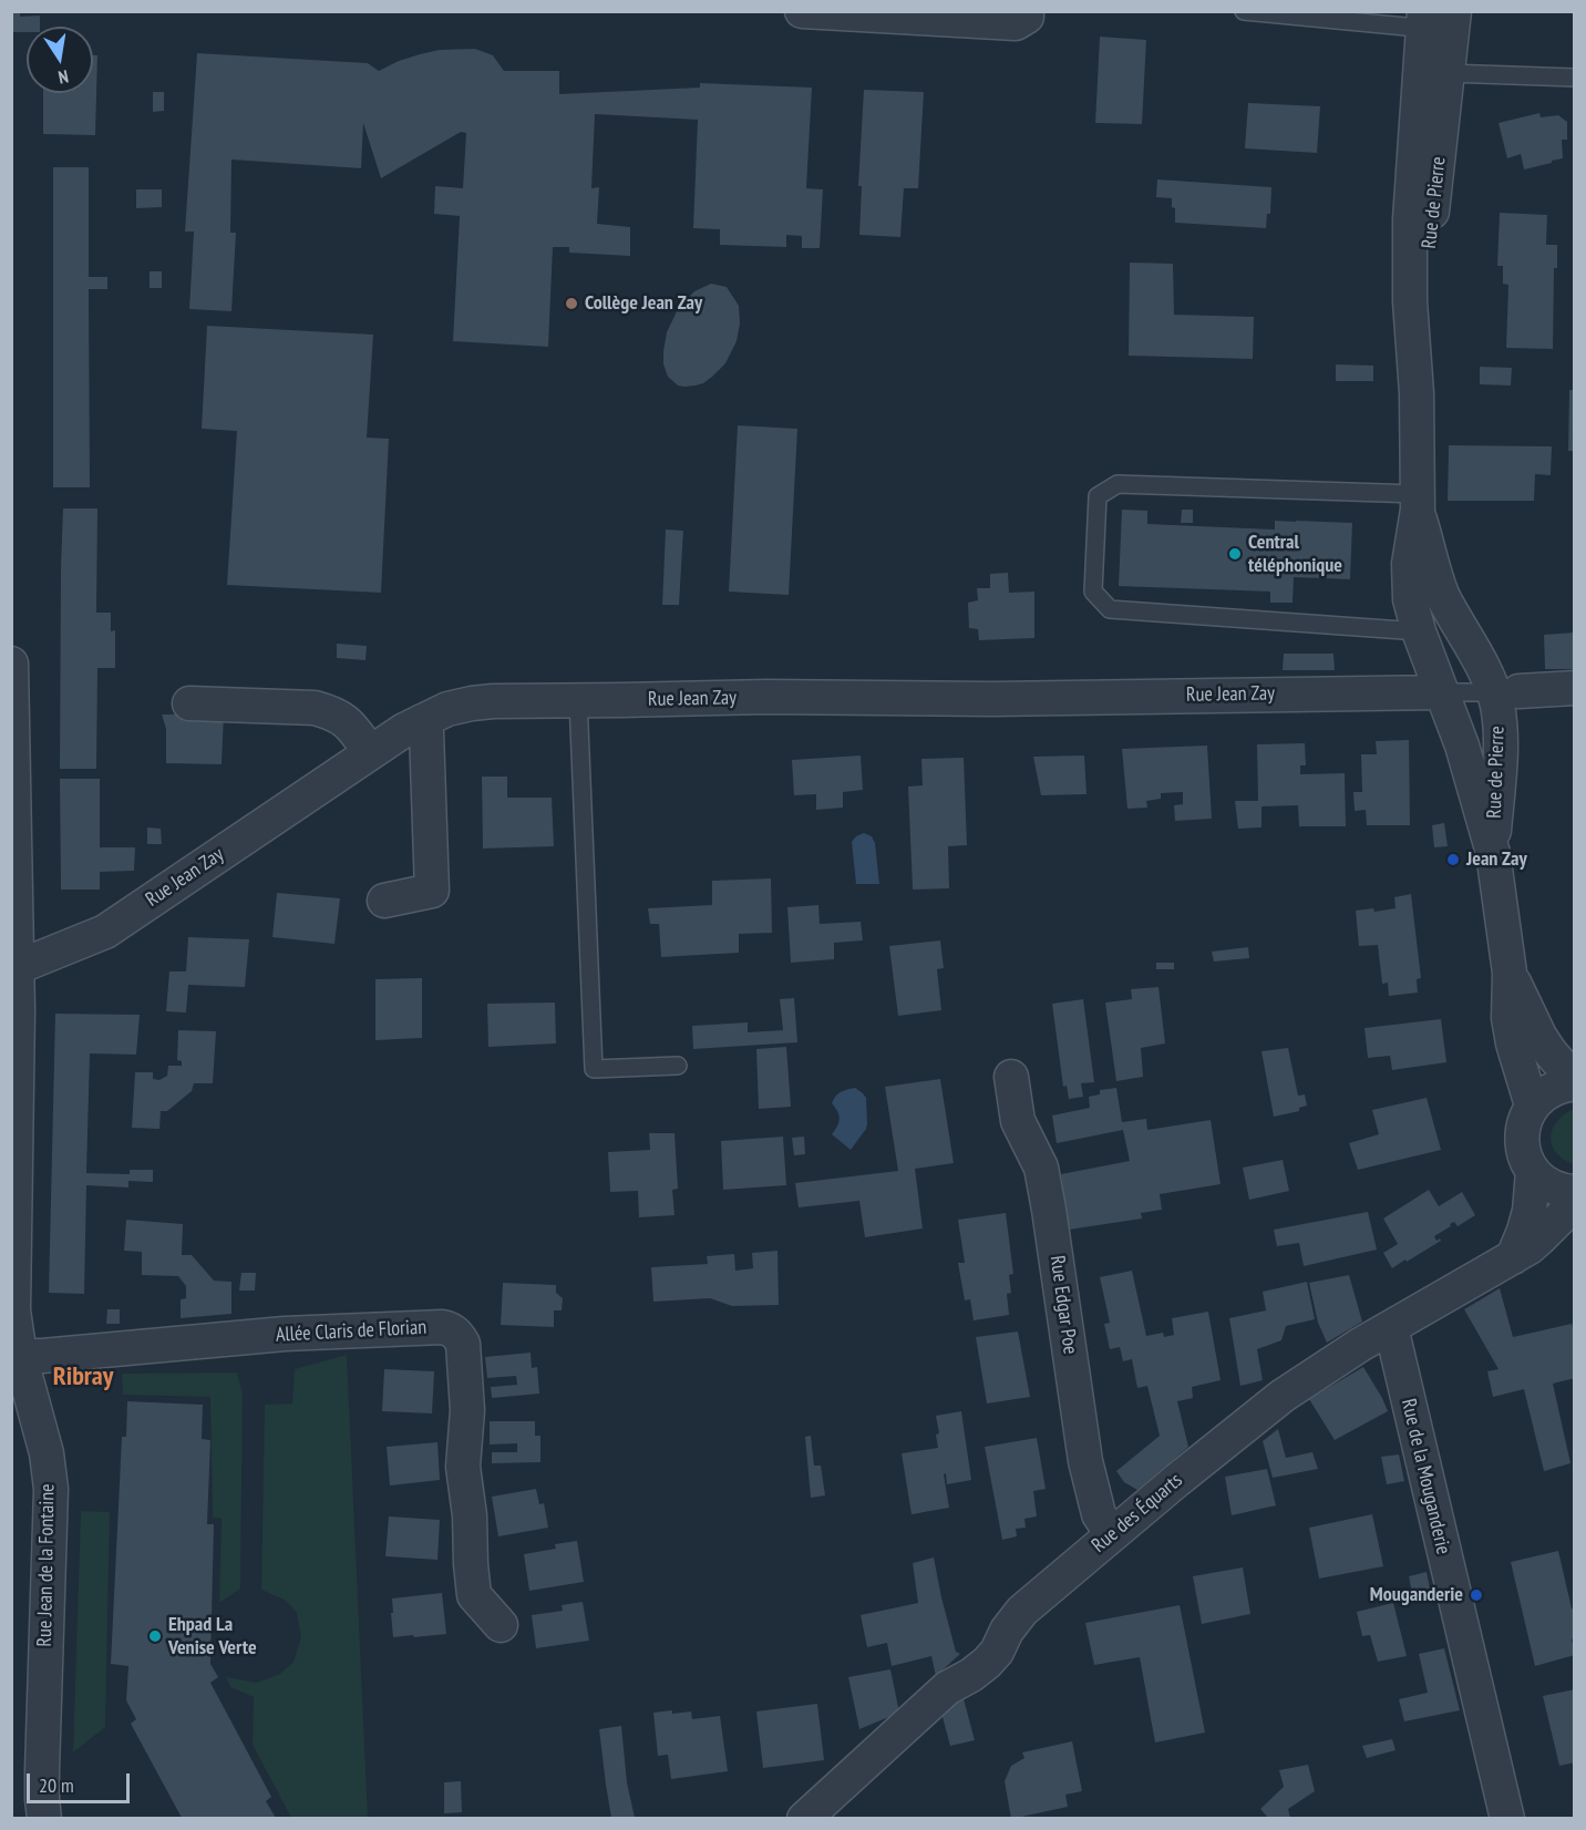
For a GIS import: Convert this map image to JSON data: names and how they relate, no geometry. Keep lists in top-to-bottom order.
{
  "streets": {
    "street": [
      "Rue de Pierre",
      "Rue Jean Zay",
      "Rue Edgar Poe",
      "Allée Claris de Florian",
      "Rue de la Mouganderie",
      "Rue des Équarts",
      "Rue Jean de la Fontaine"
    ]
  },
  "crossings": [
    ["Rue de Pierre", "Rue Jean Zay"],
    ["Rue Jean Zay", "Rue Jean de la Fontaine"],
    ["Rue Edgar Poe", "Rue des Équarts"],
    ["Allée Claris de Florian", "Rue Jean de la Fontaine"],
    ["Rue de la Mouganderie", "Rue des Équarts"]
  ],
  "districts": ["Ribray"],
  "places": [
    "Collège Jean Zay",
    "Central téléphonique",
    "Jean Zay",
    "Mouganderie",
    "Ehpad La Venise Verte"
  ],
  "scale_bar": "20 m",
  "north": "bottom"
}
